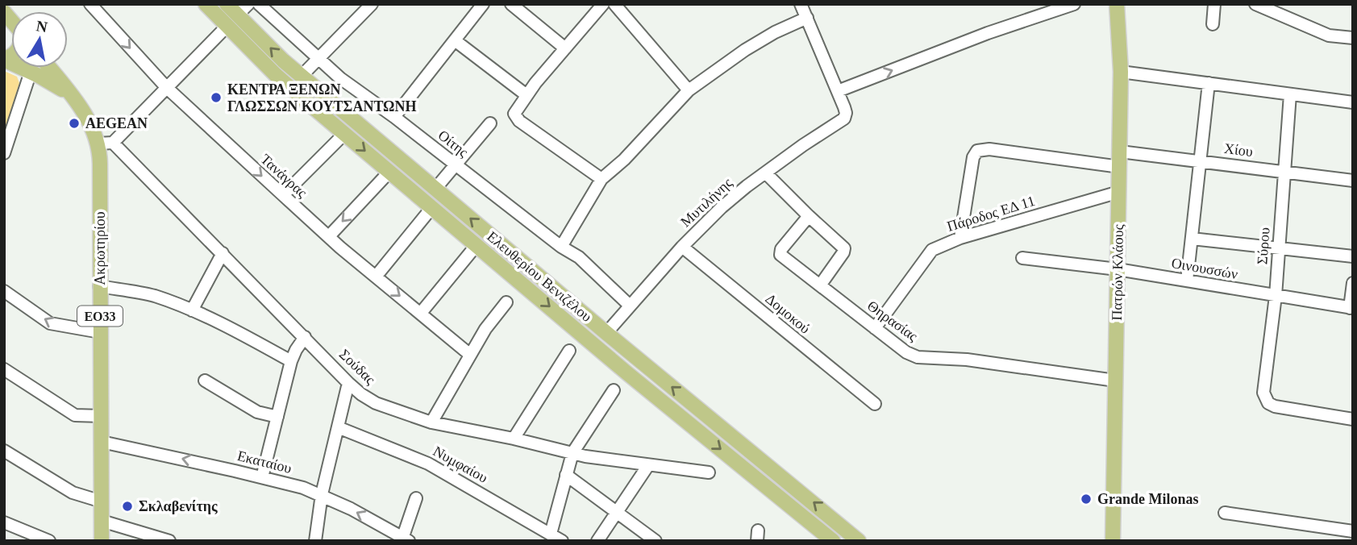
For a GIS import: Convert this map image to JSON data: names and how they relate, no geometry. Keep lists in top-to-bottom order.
{
  "streets": {
    "main road": [
      "Ακρωτηρίου",
      "Πατρών Κλάους",
      "Ελευθερίου Βενιζέλου",
      "ΕΟ33"
    ],
    "street": [
      "Οίτης",
      "Χίου",
      "Τανάγρας",
      "Μυτιλήνης",
      "Πάροδος ΕΔ 11",
      "Σύρου",
      "Οινουσσών",
      "Δομοκού",
      "Θηρασίας",
      "Σούδας",
      "Εκαταίου",
      "Νυμφαίου"
    ]
  },
  "crossings": [
    ["Οίτης", "Μυτιλήνης"],
    ["Χίου", "Σύρου"],
    ["Χίου", "Πατρών Κλάους"],
    ["Μυτιλήνης", "Ελευθερίου Βενιζέλου"],
    ["Μυτιλήνης", "Δομοκού"],
    ["Πάροδος ΕΔ 11", "Πατρών Κλάους"],
    ["Πάροδος ΕΔ 11", "Θηρασίας"],
    ["Σύρου", "Οινουσσών"],
    ["Ακρωτηρίου", "ΕΟ33"],
    ["Ακρωτηρίου", "Σούδας"],
    ["Ακρωτηρίου", "Εκαταίου"],
    ["Οινουσσών", "Πατρών Κλάους"],
    ["Πατρών Κλάους", "Θηρασίας"]
  ],
  "one_way": ["Τανάγρας"],
  "places": [
    "ΚΕΝΤΡΑ ΞΕΝΩΝ ΓΛΩΣΣΩΝ ΚΟΥΤΣΑΝΤΩΝΗ",
    "AEGEAN",
    "Grande Milonas",
    "Σκλαβενίτης"
  ],
  "north": "top"
}
